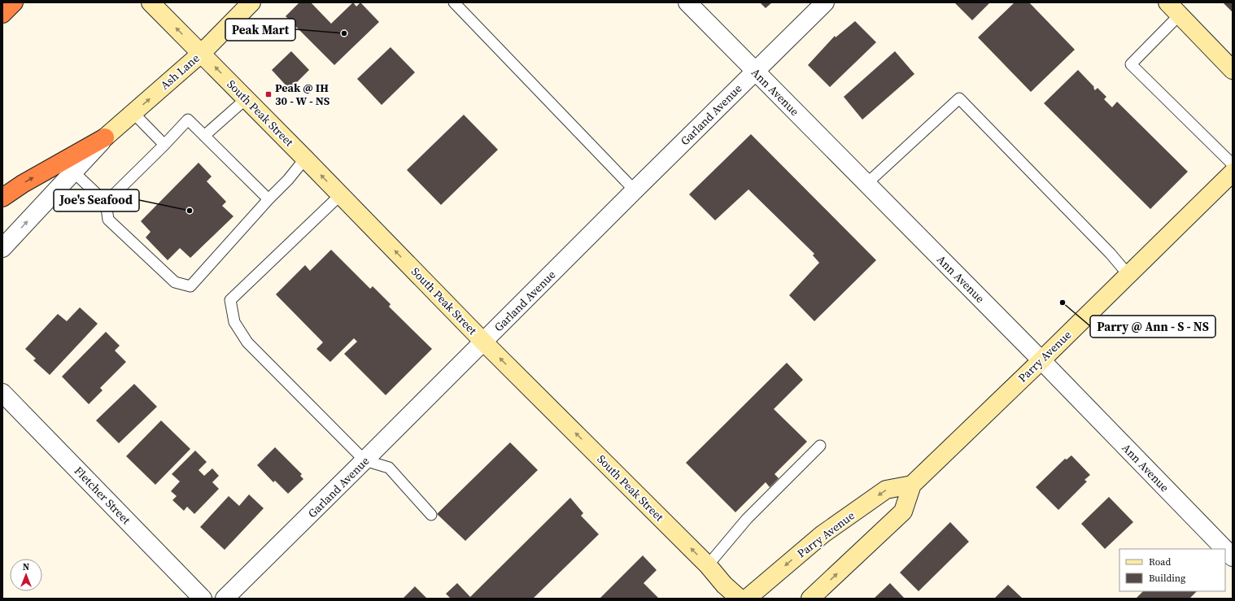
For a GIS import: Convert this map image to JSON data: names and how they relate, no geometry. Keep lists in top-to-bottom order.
{
  "streets": {
    "main road": ["Ash Lane", "South Peak Street", "Parry Avenue"],
    "street": ["Ann Avenue", "Garland Avenue", "Fletcher Street"]
  },
  "crossings": [
    ["Ash Lane", "South Peak Street"],
    ["Ann Avenue", "Garland Avenue"],
    ["Ann Avenue", "Parry Avenue"],
    ["South Peak Street", "Garland Avenue"]
  ],
  "one_way": ["Ash Lane", "South Peak Street"],
  "places": {
    "other": ["Peak Mart", "Joe's Seafood", "Parry @ Ann - S - NS"],
    "transit": ["Peak @ IH 30 - W - NS"]
  },
  "legend": ["Road", "Building"],
  "north": "top"
}
